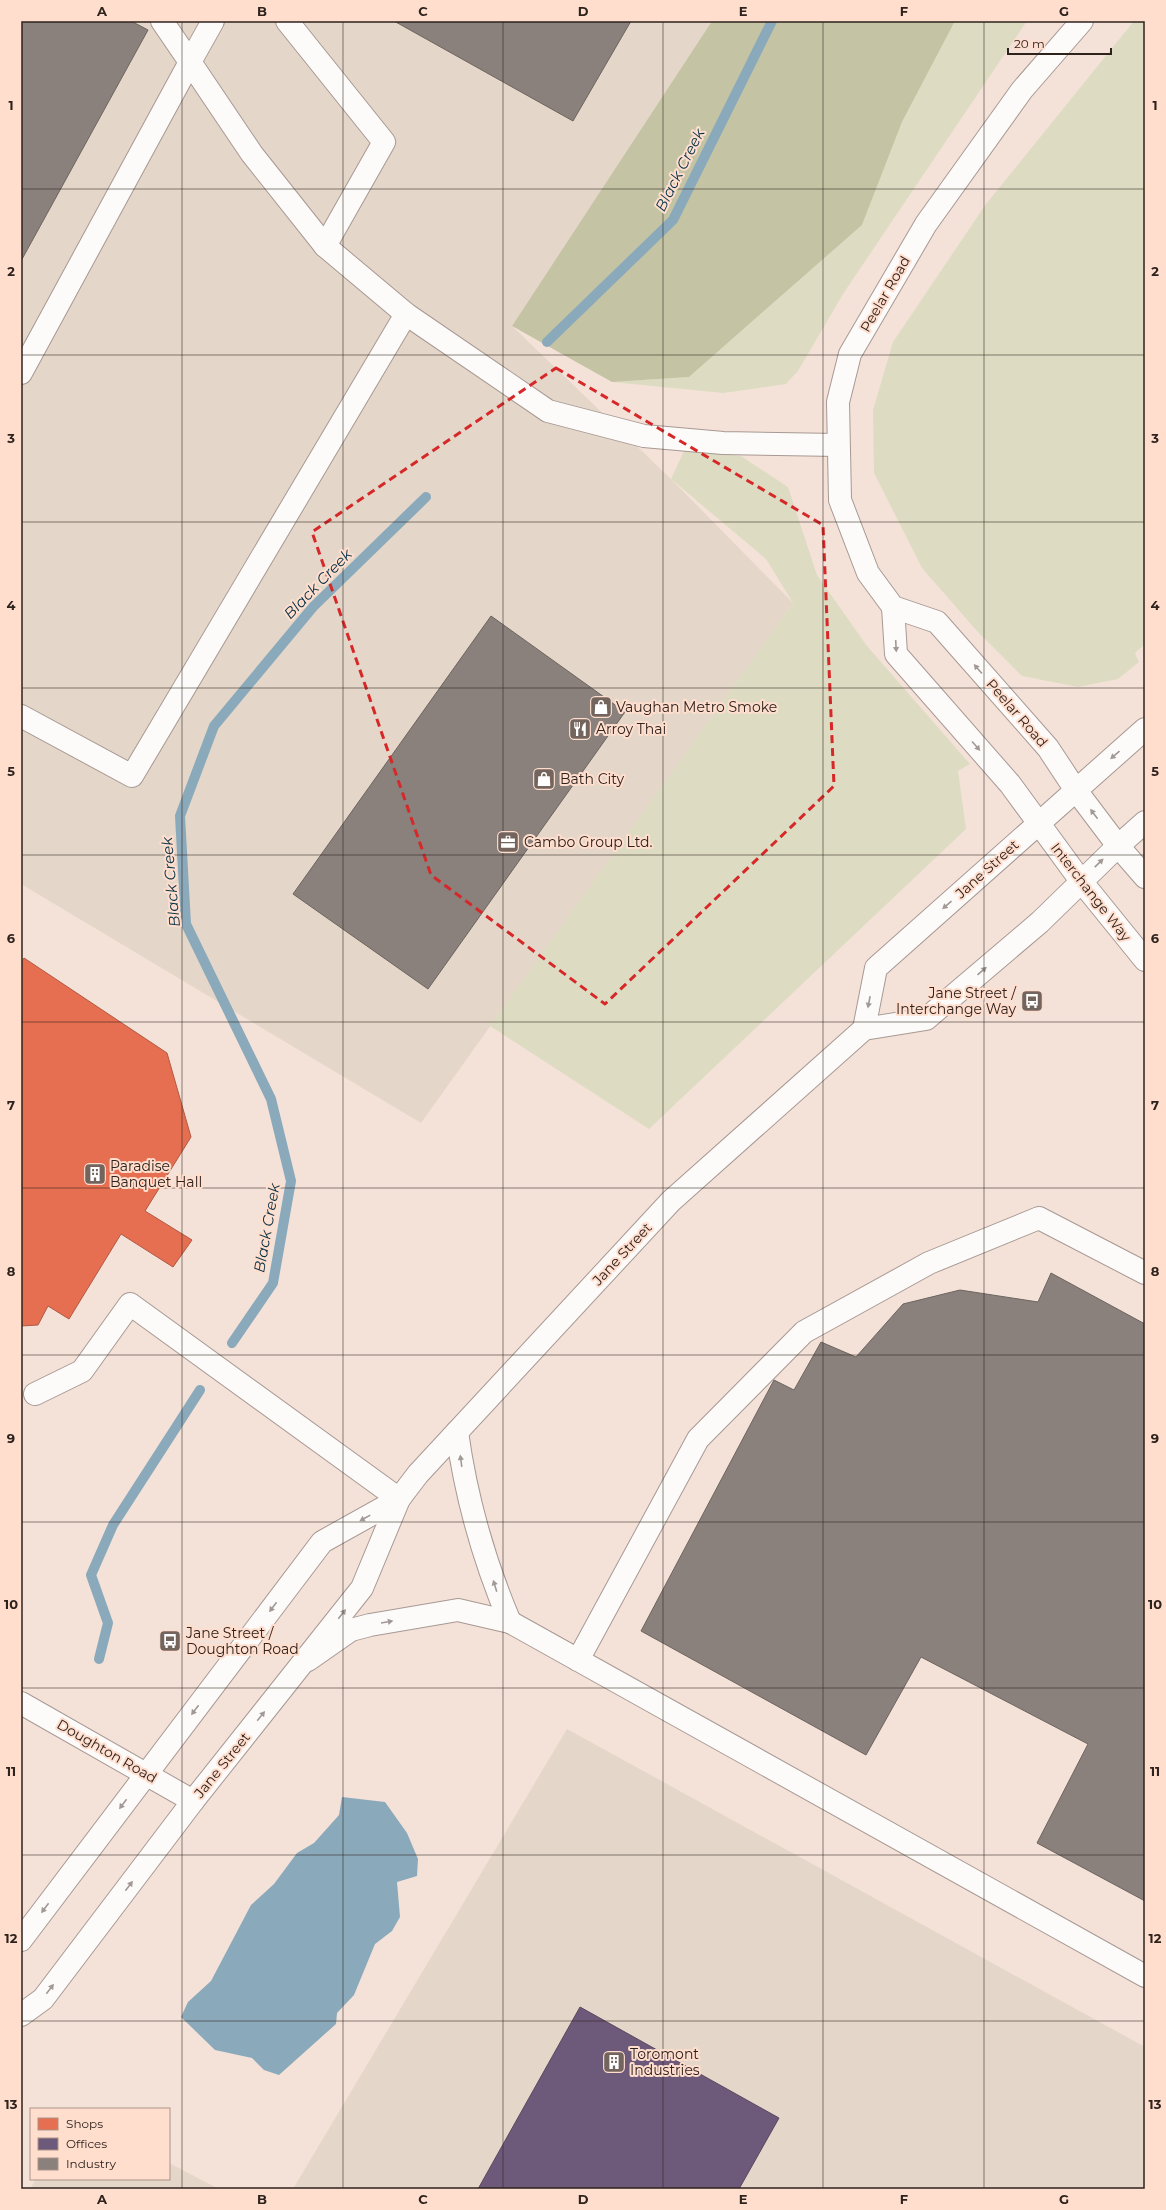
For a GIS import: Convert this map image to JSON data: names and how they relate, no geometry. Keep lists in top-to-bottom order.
{
  "streets": {
    "main road": [
      "Peelar Road",
      "Jane Street",
      "Interchange Way",
      "Doughton Road"
    ]
  },
  "crossings": [
    ["Peelar Road", "Jane Street"],
    ["Jane Street", "Interchange Way"],
    ["Jane Street", "Doughton Road"]
  ],
  "water": ["Black Creek"],
  "places": {
    "shop": ["Vaughan Metro Smoke", "Bath City"],
    "restaurant": ["Arroy Thai"],
    "office": ["Cambo Group Ltd."],
    "bus stop": ["Jane Street / Interchange Way", "Jane Street / Doughton Road"],
    "building": ["Paradise Banquet Hall", "Toromont Industries"]
  },
  "legend": ["Shops", "Offices", "Industry"],
  "scale_bar": "20 m",
  "grid": {
    "columns": [
      "A",
      "B",
      "C",
      "D",
      "E",
      "F",
      "G"
    ],
    "rows": [
      "1",
      "2",
      "3",
      "4",
      "5",
      "6",
      "7",
      "8",
      "9",
      "10",
      "11",
      "12",
      "13"
    ]
  }
}
